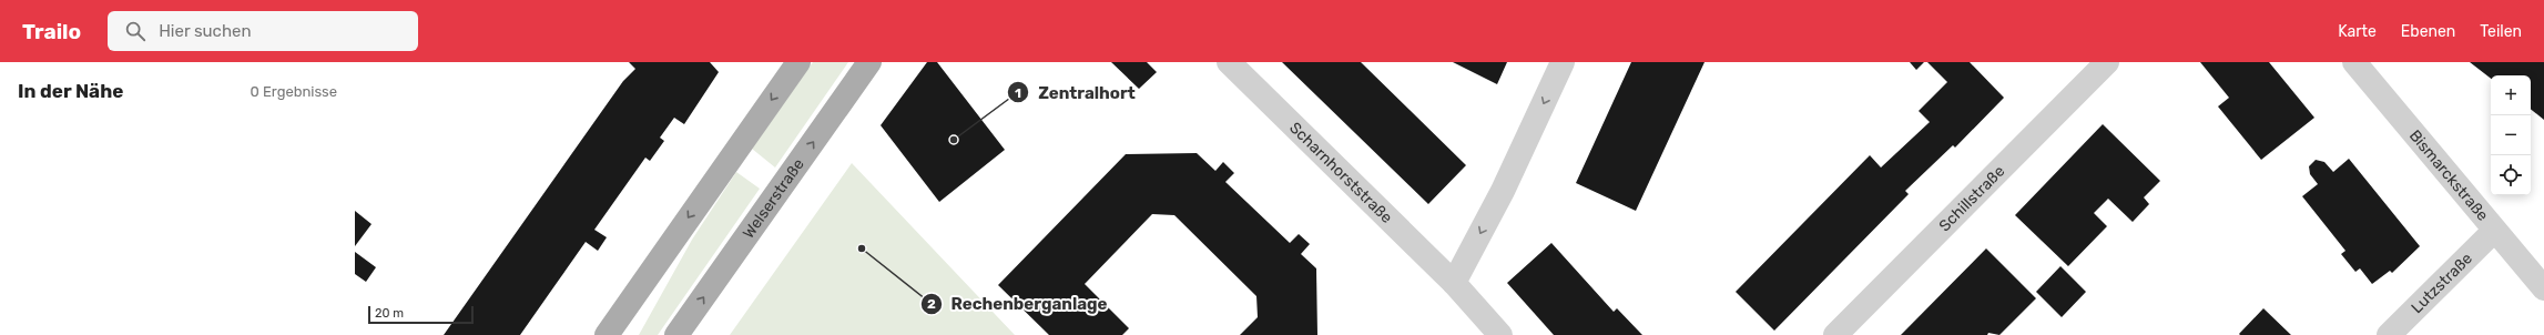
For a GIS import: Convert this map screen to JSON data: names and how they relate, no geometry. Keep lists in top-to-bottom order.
{
  "streets": {
    "main road": ["Welserstraße"],
    "street": [
      "Scharnhorststraße",
      "Bismarckstraße",
      "Schillstraße",
      "Lutzstraße"
    ]
  },
  "crossings": [
    ["Bismarckstraße", "Lutzstraße"]
  ],
  "places": ["Zentralhort", "Rechenberganlage"],
  "scale_bar": "20 m",
  "page": {
    "header": "Trailo",
    "search": "Hier suchen",
    "nav": ["Karte", "Ebenen", "Teilen"],
    "heading": ["In der Nähe", "0 Ergebnisse"],
    "map_buttons": ["+", "−"],
    "scale": "20 m"
  }
}
